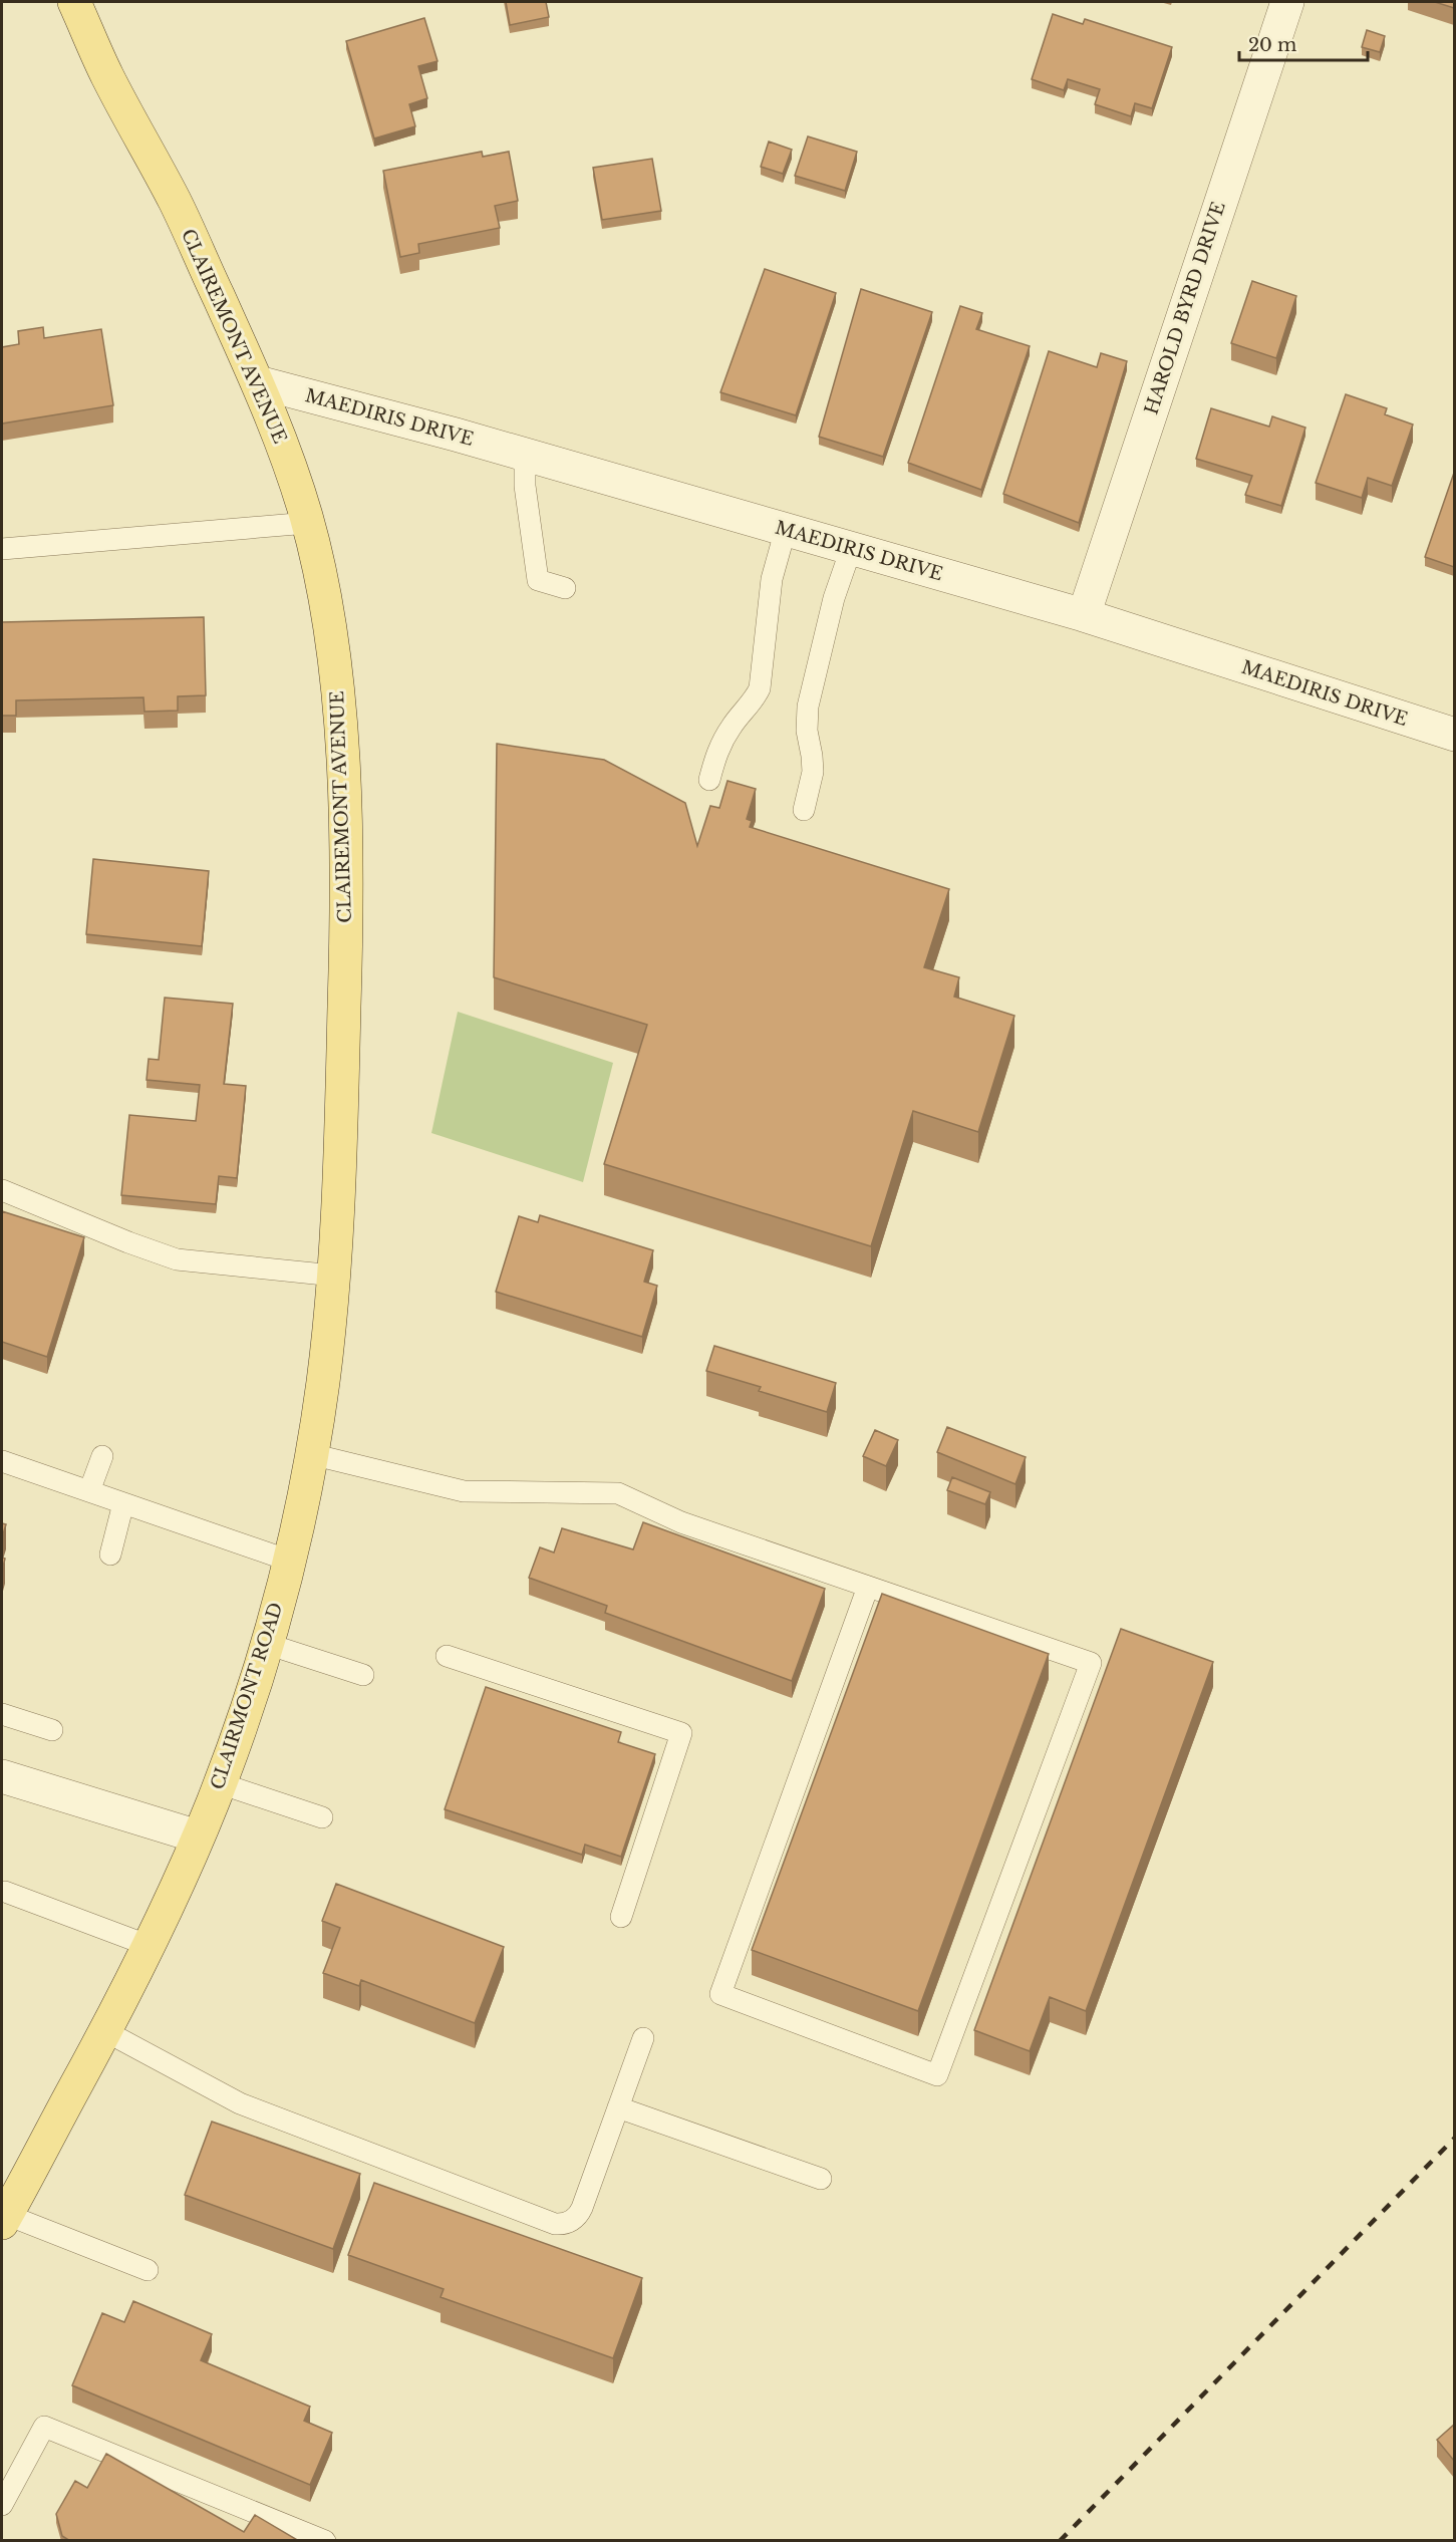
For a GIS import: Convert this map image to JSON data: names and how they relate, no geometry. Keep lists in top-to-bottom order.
{
  "streets": {
    "main road": ["CLAIREMONT AVENUE", "CLAIRMONT ROAD"],
    "street": ["HAROLD BYRD DRIVE", "MAEDIRIS DRIVE"]
  },
  "crossings": [
    ["HAROLD BYRD DRIVE", "MAEDIRIS DRIVE"],
    ["CLAIREMONT AVENUE", "MAEDIRIS DRIVE"],
    ["CLAIREMONT AVENUE", "CLAIRMONT ROAD"]
  ],
  "scale_bar": "20 m"
}
